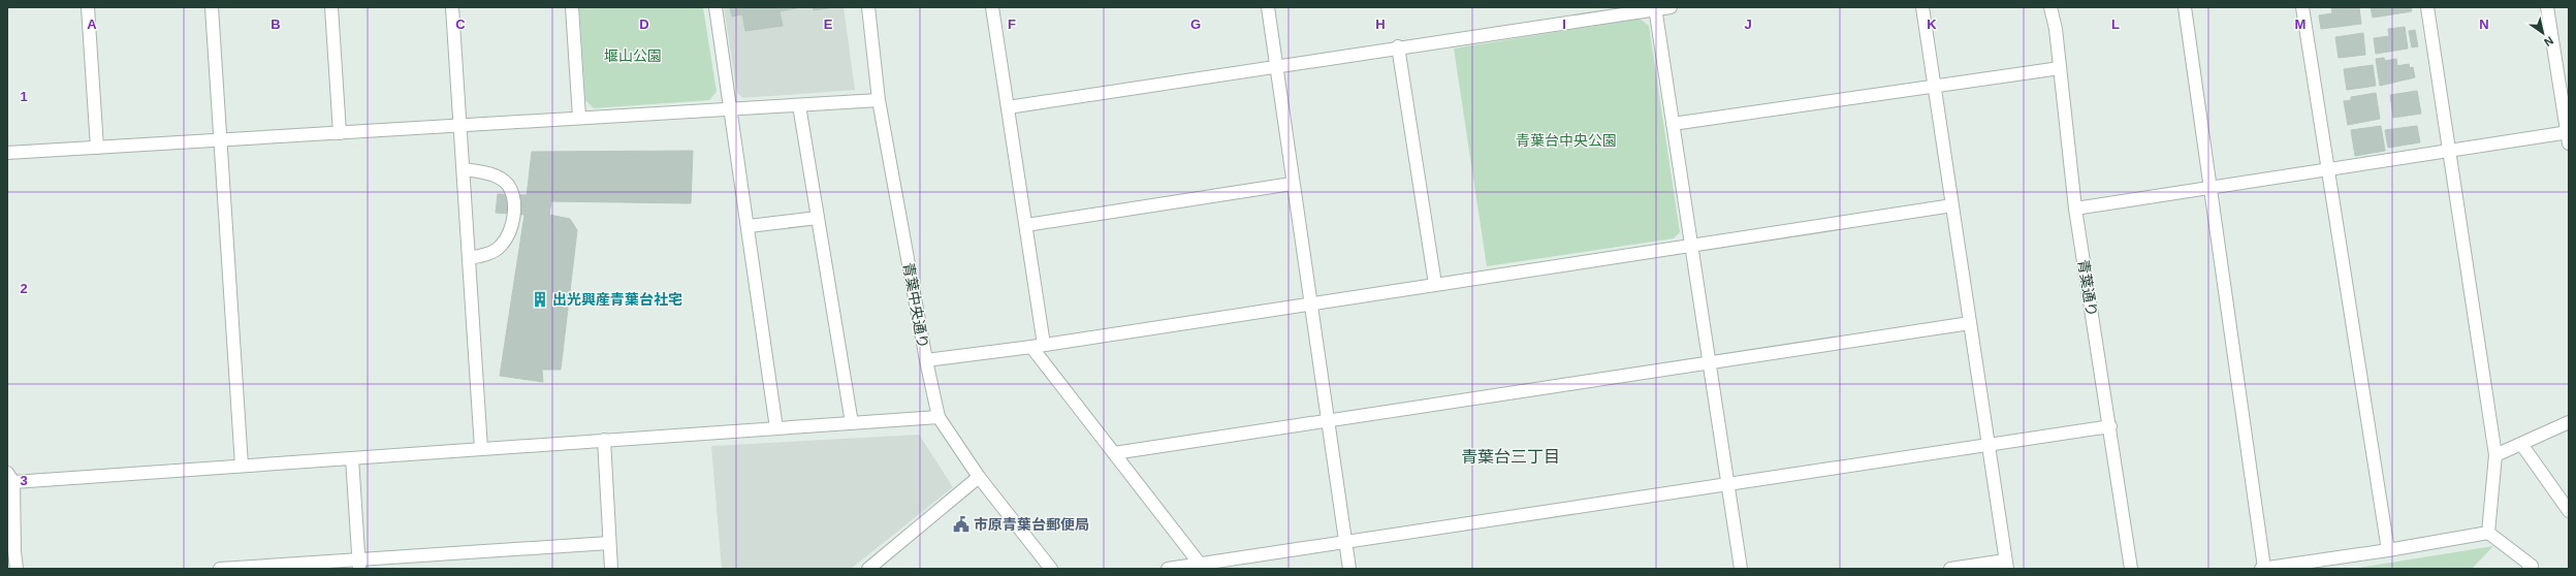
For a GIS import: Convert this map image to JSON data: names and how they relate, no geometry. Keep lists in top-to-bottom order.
{
  "streets": {
    "street": ["青葉通り", "青葉中央通り"]
  },
  "districts": ["青葉台三丁目"],
  "parks": ["堰山公園", "青葉台中央公園"],
  "places": {
    "building": ["出光興産青葉台社宅"],
    "public building": ["市原青葉台郵便局"]
  },
  "north": "bottom right",
  "grid": {
    "columns": [
      "A",
      "B",
      "C",
      "D",
      "E",
      "F",
      "G",
      "H",
      "I",
      "J",
      "K",
      "L",
      "M",
      "N"
    ],
    "rows": ["1", "2", "3"]
  }
}
